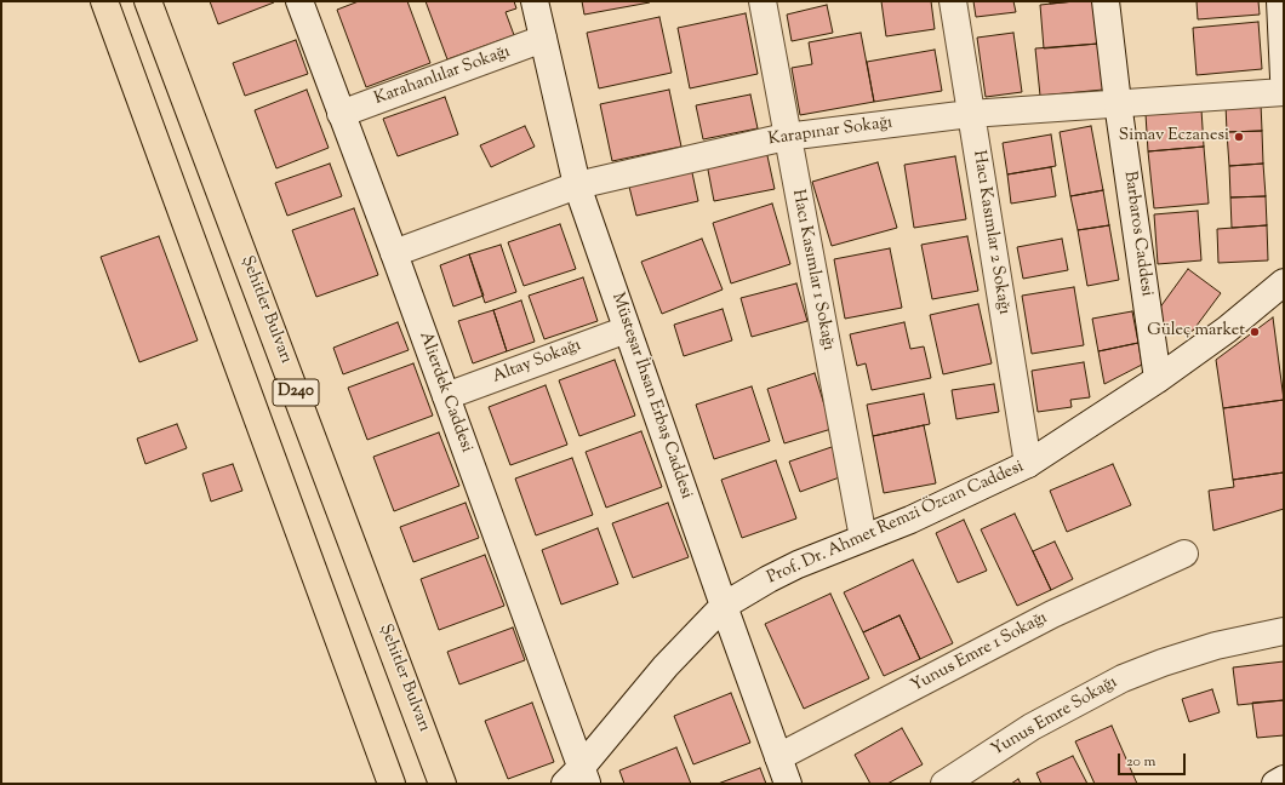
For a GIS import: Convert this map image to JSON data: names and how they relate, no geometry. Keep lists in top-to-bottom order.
{
  "streets": {
    "main road": ["Şehitler Bulvarı", "D240"],
    "street": [
      "Karahanlılar Sokağı",
      "Karapınar Sokağı",
      "Hacı Kasımlar 2 Sokağı",
      "Barbaros Caddesi",
      "Hacı Kasımlar 1 Sokağı",
      "Altay Sokağı",
      "Alierdek Caddesi",
      "Müsteşar İhsan Erbaş Caddesi",
      "Prof. Dr. Ahmet Remzi Özcan Caddesi",
      "Yunus Emre 1 Sokağı",
      "Yunus Emre Sokağı"
    ]
  },
  "crossings": [
    ["Karahanlılar Sokağı", "Alierdek Caddesi"],
    ["Karahanlılar Sokağı", "Müsteşar İhsan Erbaş Caddesi"],
    ["Karapınar Sokağı", "Hacı Kasımlar 2 Sokağı"],
    ["Karapınar Sokağı", "Barbaros Caddesi"],
    ["Karapınar Sokağı", "Hacı Kasımlar 1 Sokağı"],
    ["Karapınar Sokağı", "Alierdek Caddesi"],
    ["Karapınar Sokağı", "Müsteşar İhsan Erbaş Caddesi"],
    ["Hacı Kasımlar 2 Sokağı", "Prof. Dr. Ahmet Remzi Özcan Caddesi"],
    ["Barbaros Caddesi", "Prof. Dr. Ahmet Remzi Özcan Caddesi"],
    ["Hacı Kasımlar 1 Sokağı", "Prof. Dr. Ahmet Remzi Özcan Caddesi"],
    ["Altay Sokağı", "Alierdek Caddesi"],
    ["Altay Sokağı", "Müsteşar İhsan Erbaş Caddesi"],
    ["Alierdek Caddesi", "Prof. Dr. Ahmet Remzi Özcan Caddesi"],
    ["Müsteşar İhsan Erbaş Caddesi", "Prof. Dr. Ahmet Remzi Özcan Caddesi"],
    ["Müsteşar İhsan Erbaş Caddesi", "Yunus Emre 1 Sokağı"]
  ],
  "places": ["Simav Eczanesi", "Güleç market"],
  "scale_bar": "20 m"
}
